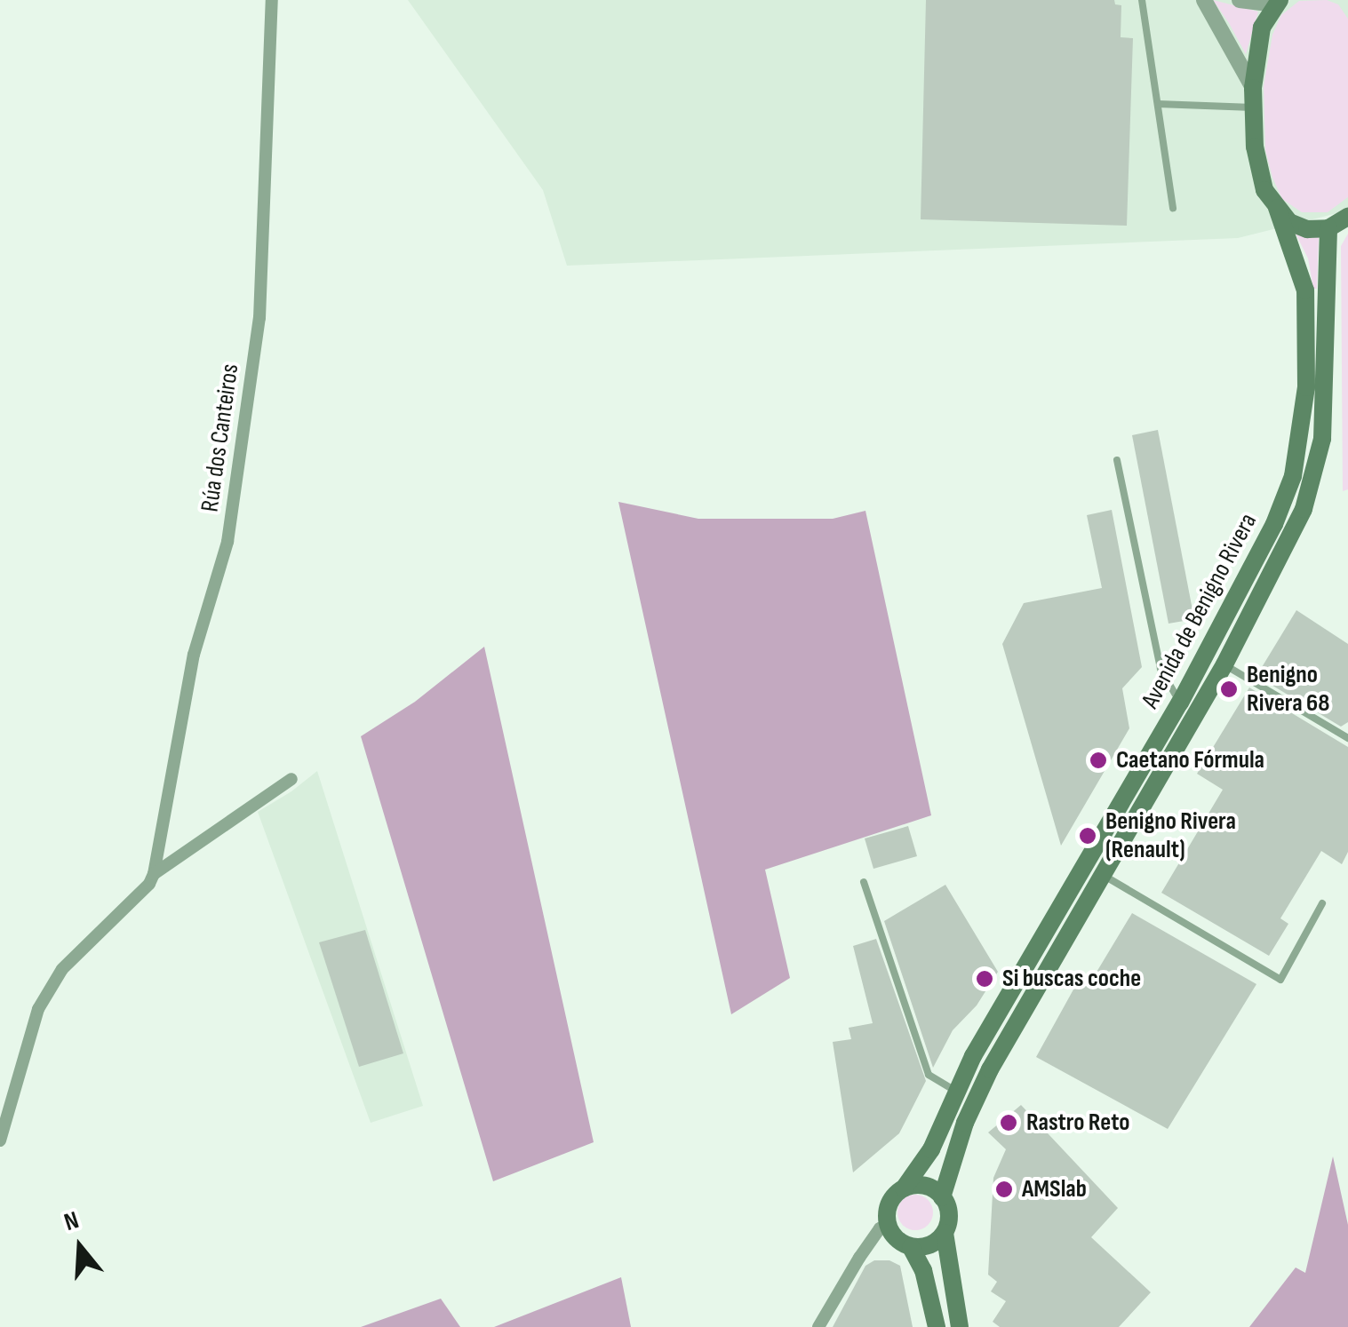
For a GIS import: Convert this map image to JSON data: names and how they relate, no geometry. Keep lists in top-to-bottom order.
{
  "streets": {
    "main road": ["Avenida de Benigno Rivera"],
    "street": ["Rúa dos Canteiros"]
  },
  "places": [
    "Benigno Rivera 68",
    "Caetano Fórmula",
    "Benigno Rivera (Renault)",
    "Si buscas coche",
    "Rastro Reto",
    "AMSlab"
  ],
  "north": "top"
}
